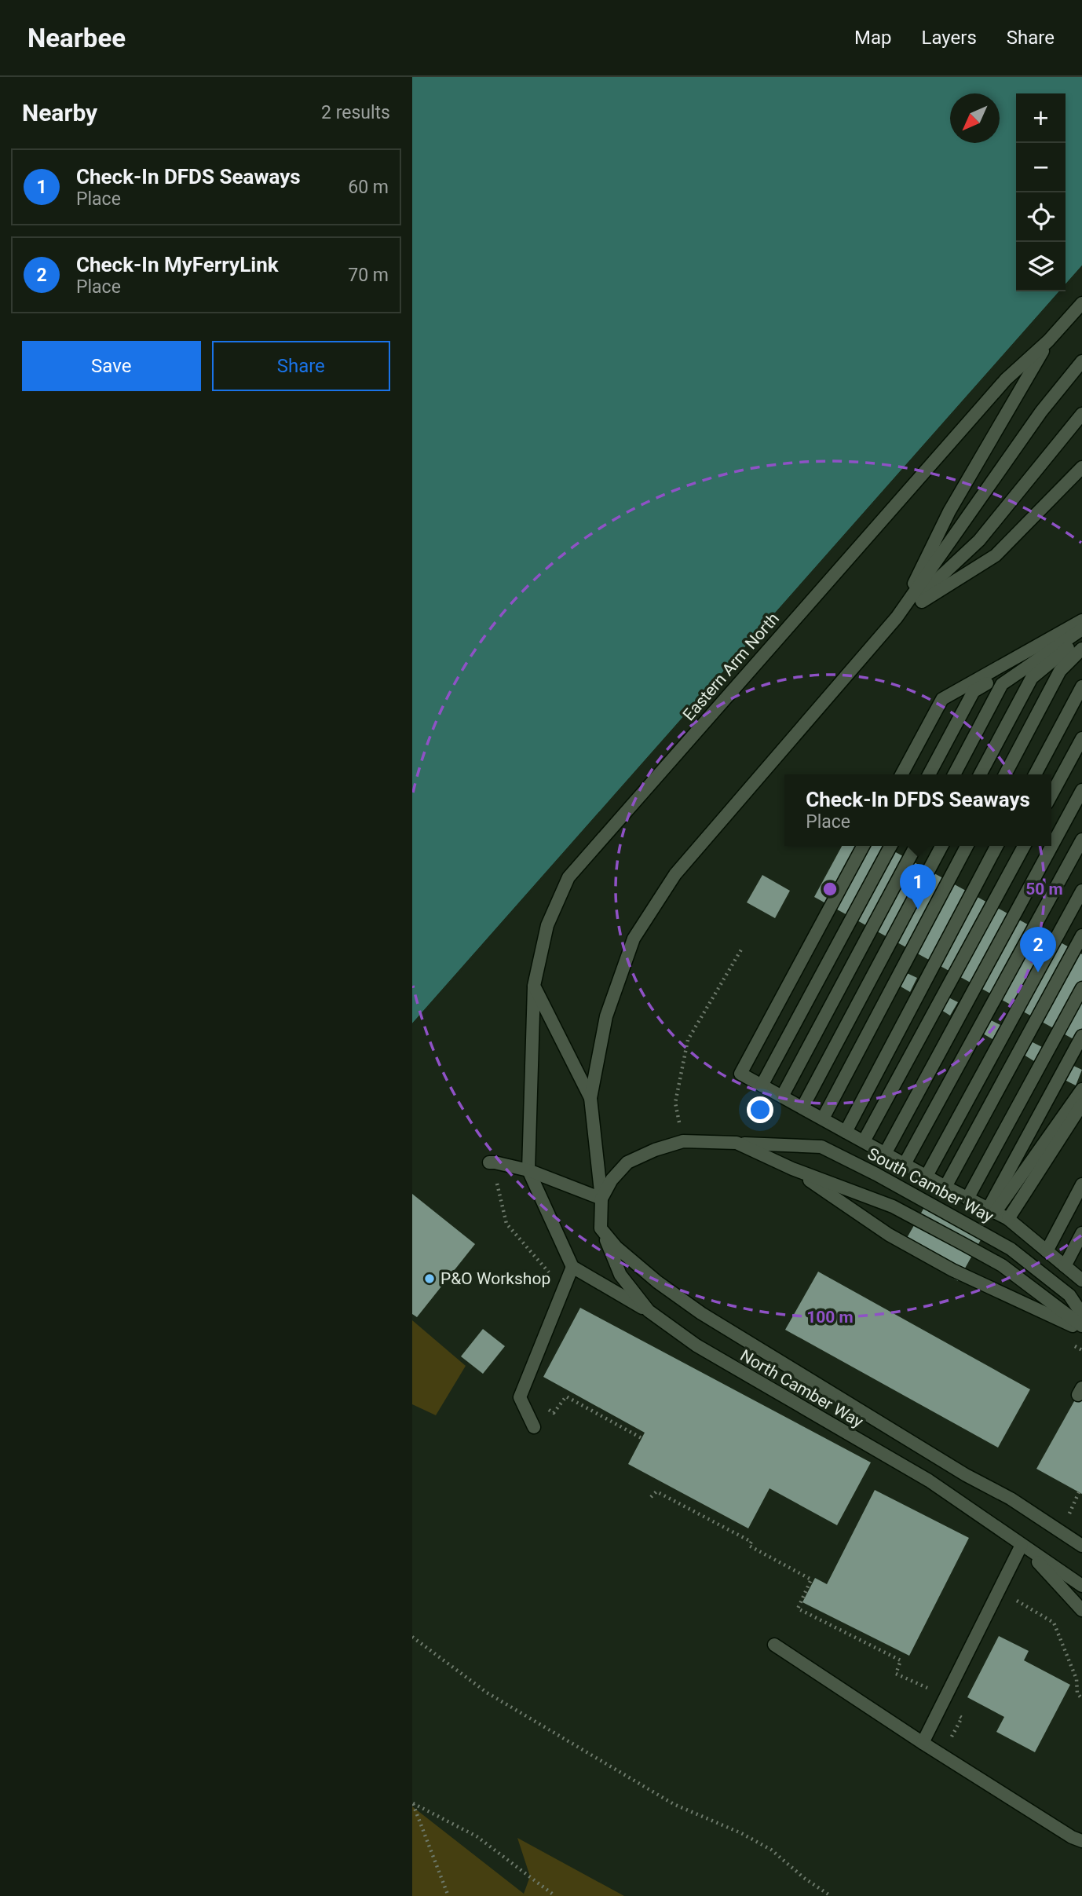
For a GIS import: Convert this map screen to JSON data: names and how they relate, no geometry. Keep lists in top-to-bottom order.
{
  "streets": {
    "lane": ["Eastern Arm North", "South Camber Way", "North Camber Way"]
  },
  "crossings": [
    ["South Camber Way", "North Camber Way"]
  ],
  "places": ["P&O Workshop"],
  "north": "bottom left",
  "page": {
    "header": "Nearbee",
    "nav": ["Map", "Layers", "Share"],
    "heading": ["Nearby", "2 results"],
    "map_buttons": ["+", "−"],
    "list": [
      {
        "mark": "1",
        "name": "Check-In DFDS Seaways",
        "note": "Place",
        "value": "60 m"
      },
      {
        "mark": "2",
        "name": "Check-In MyFerryLink",
        "note": "Place",
        "value": "70 m"
      }
    ],
    "buttons": ["Save", "Share"],
    "popup": ["Check-In DFDS Seaways", "Place"],
    "pins": ["1", "2"]
  },
  "rings": ["50 m", "100 m"]
}
